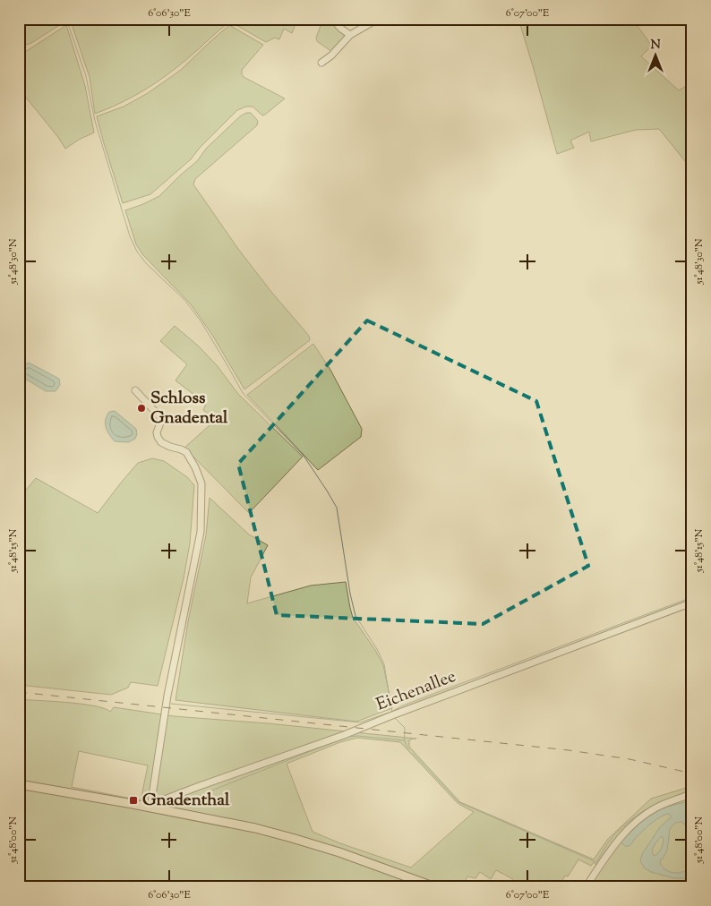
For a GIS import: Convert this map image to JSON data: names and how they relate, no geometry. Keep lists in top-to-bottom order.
{
  "streets": {
    "street": ["Eichenallee"]
  },
  "places": {
    "other": ["Schloss Gnadental"],
    "transit": ["Gnadenthal"]
  },
  "north": "top",
  "coordinates": [
    "6°06'30\"E",
    "6°07'00\"E",
    "51°48'30\"N",
    "51°48'15\"N",
    "51°48'00\"N"
  ]
}
